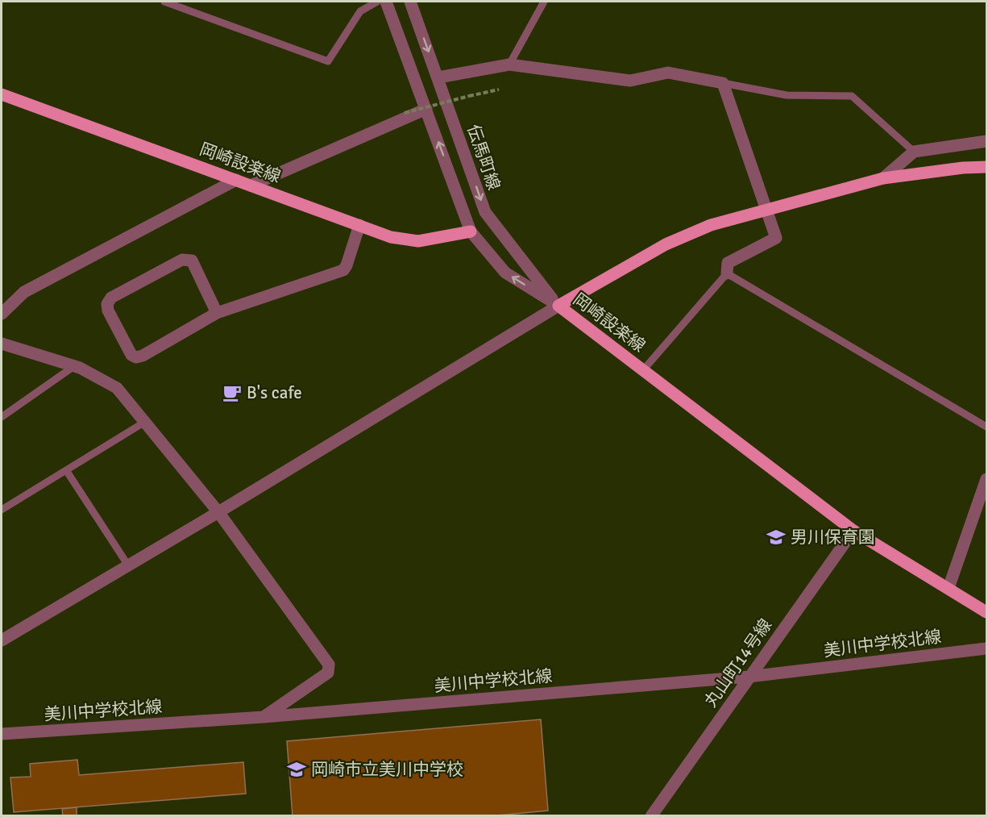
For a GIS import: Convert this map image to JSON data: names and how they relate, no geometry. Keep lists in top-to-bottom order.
{
  "streets": {
    "main road": ["岡崎設楽線"],
    "street": ["伝馬町線", "美川中学校北線", "丸山町14号線"]
  },
  "crossings": [
    ["伝馬町線", "岡崎設楽線"],
    ["岡崎設楽線", "丸山町14号線"],
    ["美川中学校北線", "丸山町14号線"]
  ],
  "places": {
    "cafe": ["B's cafe"],
    "school or university": ["男川保育園", "岡崎市立美川中学校"]
  }
}
